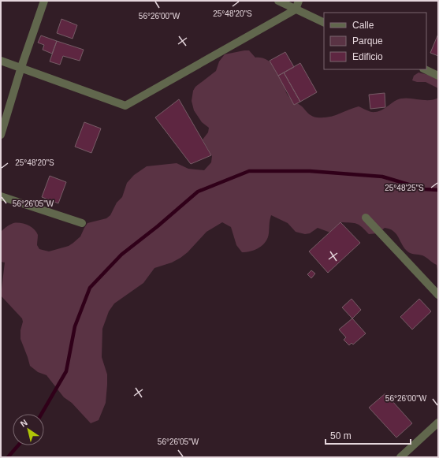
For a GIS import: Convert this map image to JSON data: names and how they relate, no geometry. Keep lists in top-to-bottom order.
{
  "legend": ["Calle", "Parque", "Edificio"],
  "scale_bar": "50 m",
  "north": "top left",
  "coordinates": [
    "25°48'20\"S",
    "56°26'00\"W",
    "25°48'25\"S",
    "56°26'05\"W"
  ]
}
